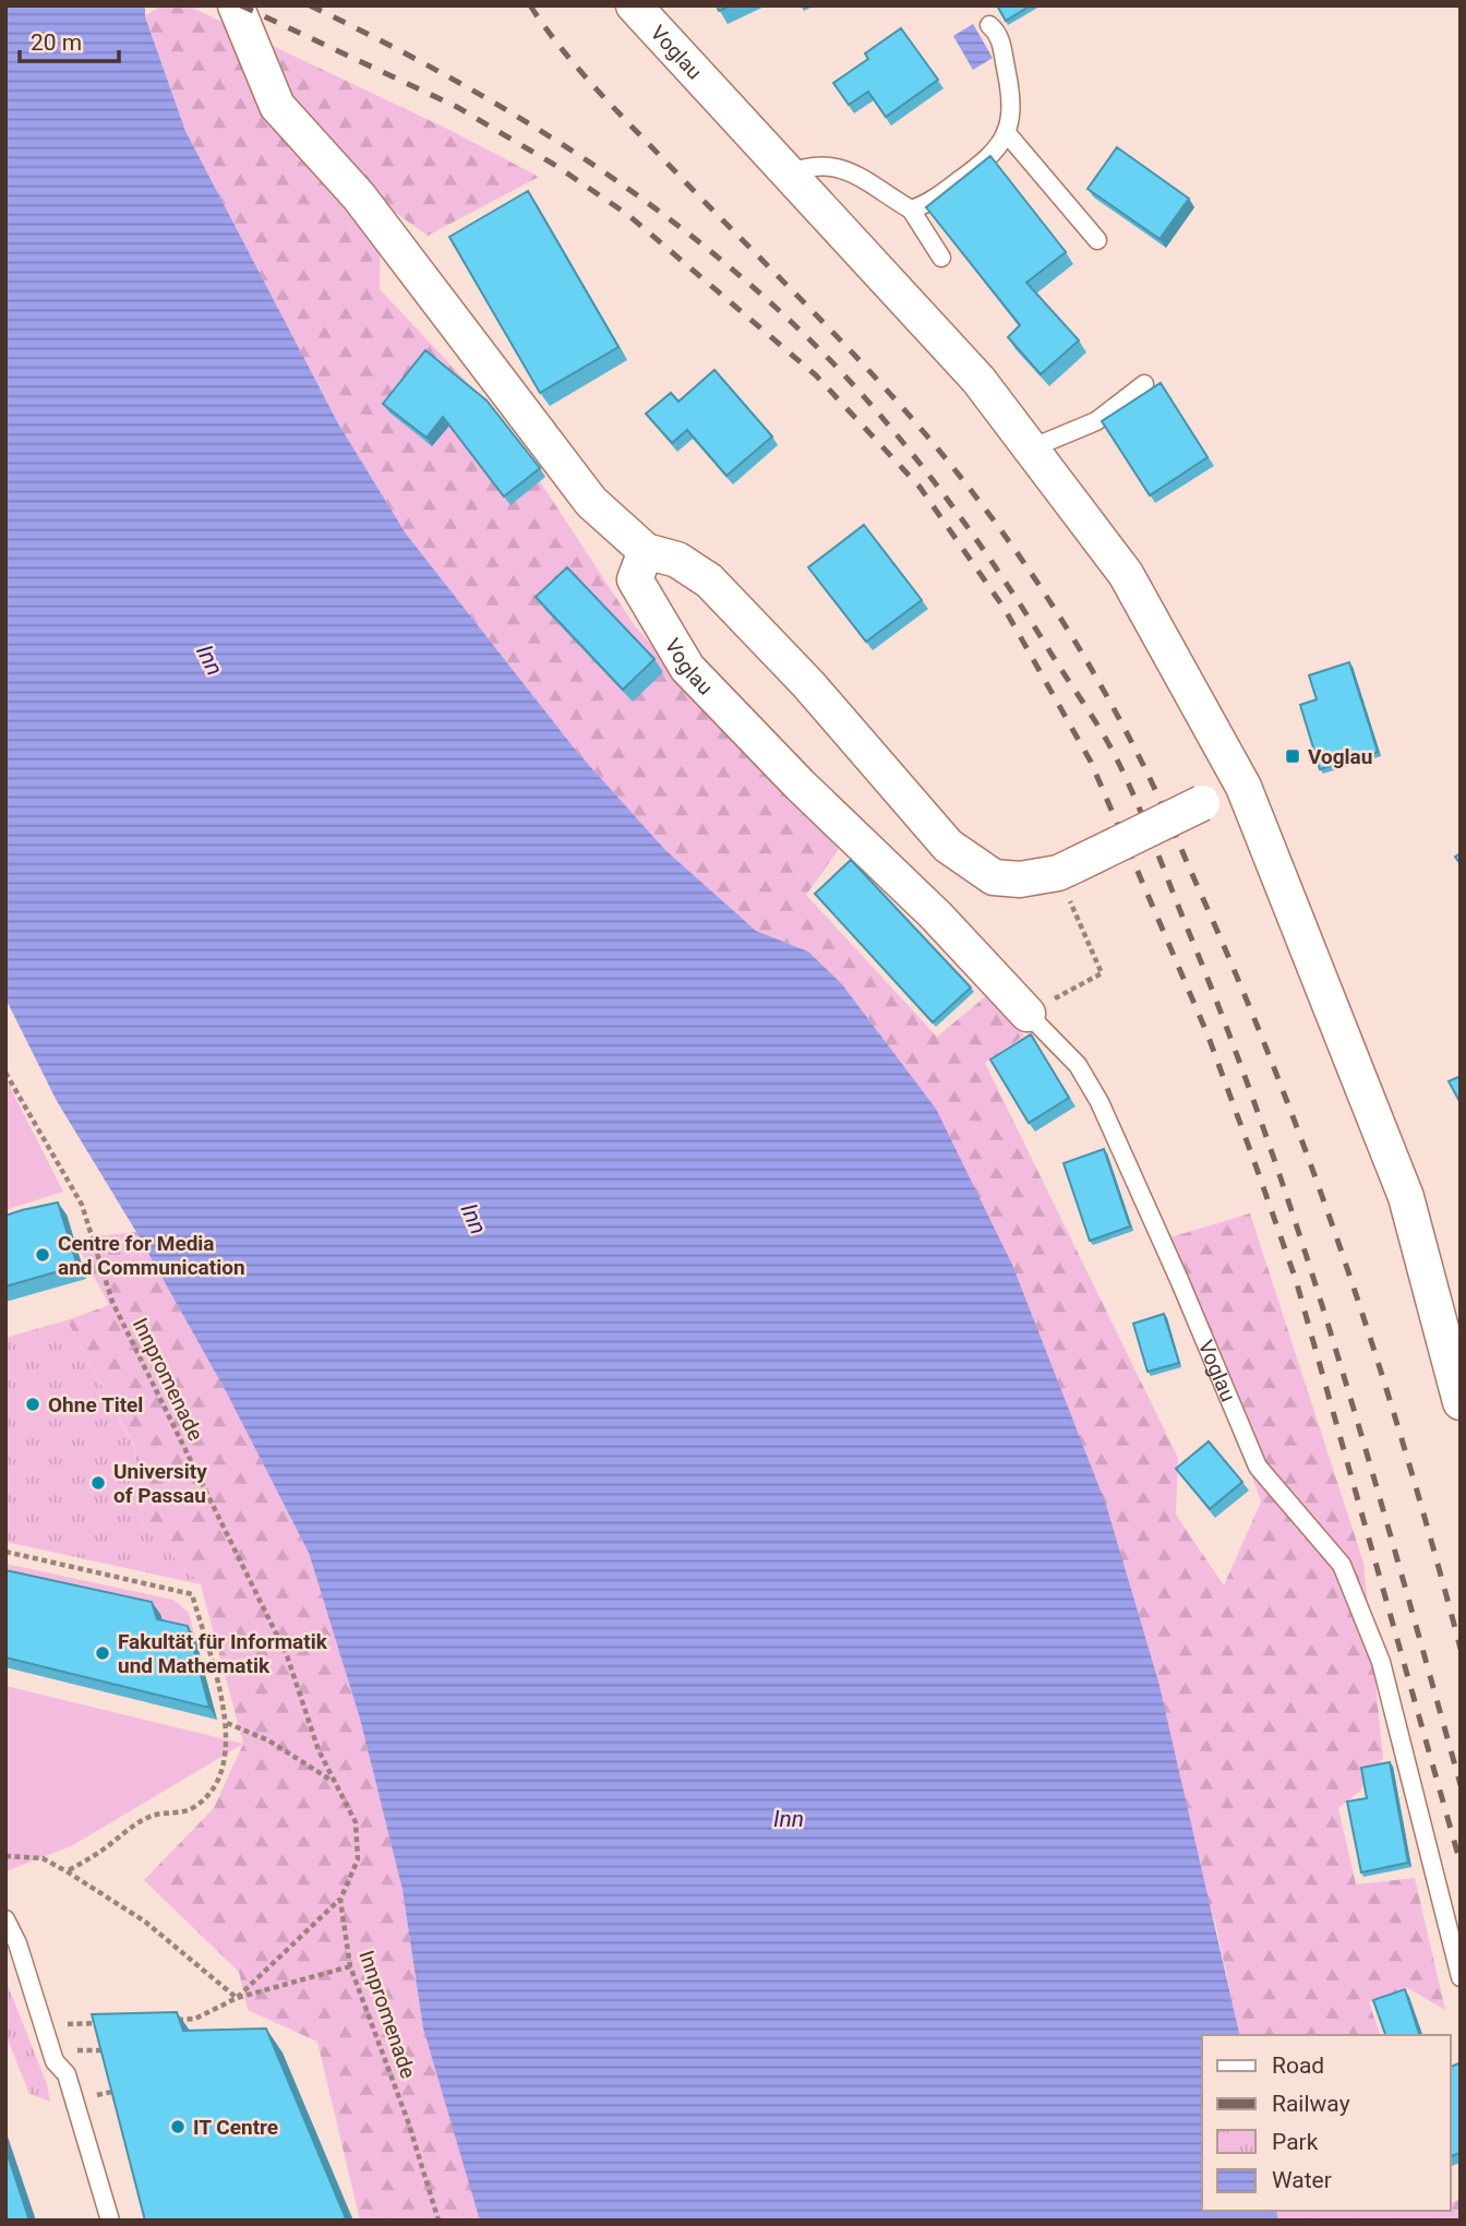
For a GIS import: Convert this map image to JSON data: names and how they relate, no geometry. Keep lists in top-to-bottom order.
{
  "streets": {
    "street": ["Voglau"],
    "path": ["Innpromenade"]
  },
  "water": ["Inn"],
  "places": {
    "transit": ["Voglau"],
    "other": [
      "Centre for Media and Communication",
      "Ohne Titel",
      "University of Passau",
      "Fakultät für Informatik und Mathematik",
      "IT Centre"
    ]
  },
  "legend": [
    "Road",
    "Railway",
    "Park",
    "Water"
  ],
  "scale_bar": "20 m"
}
